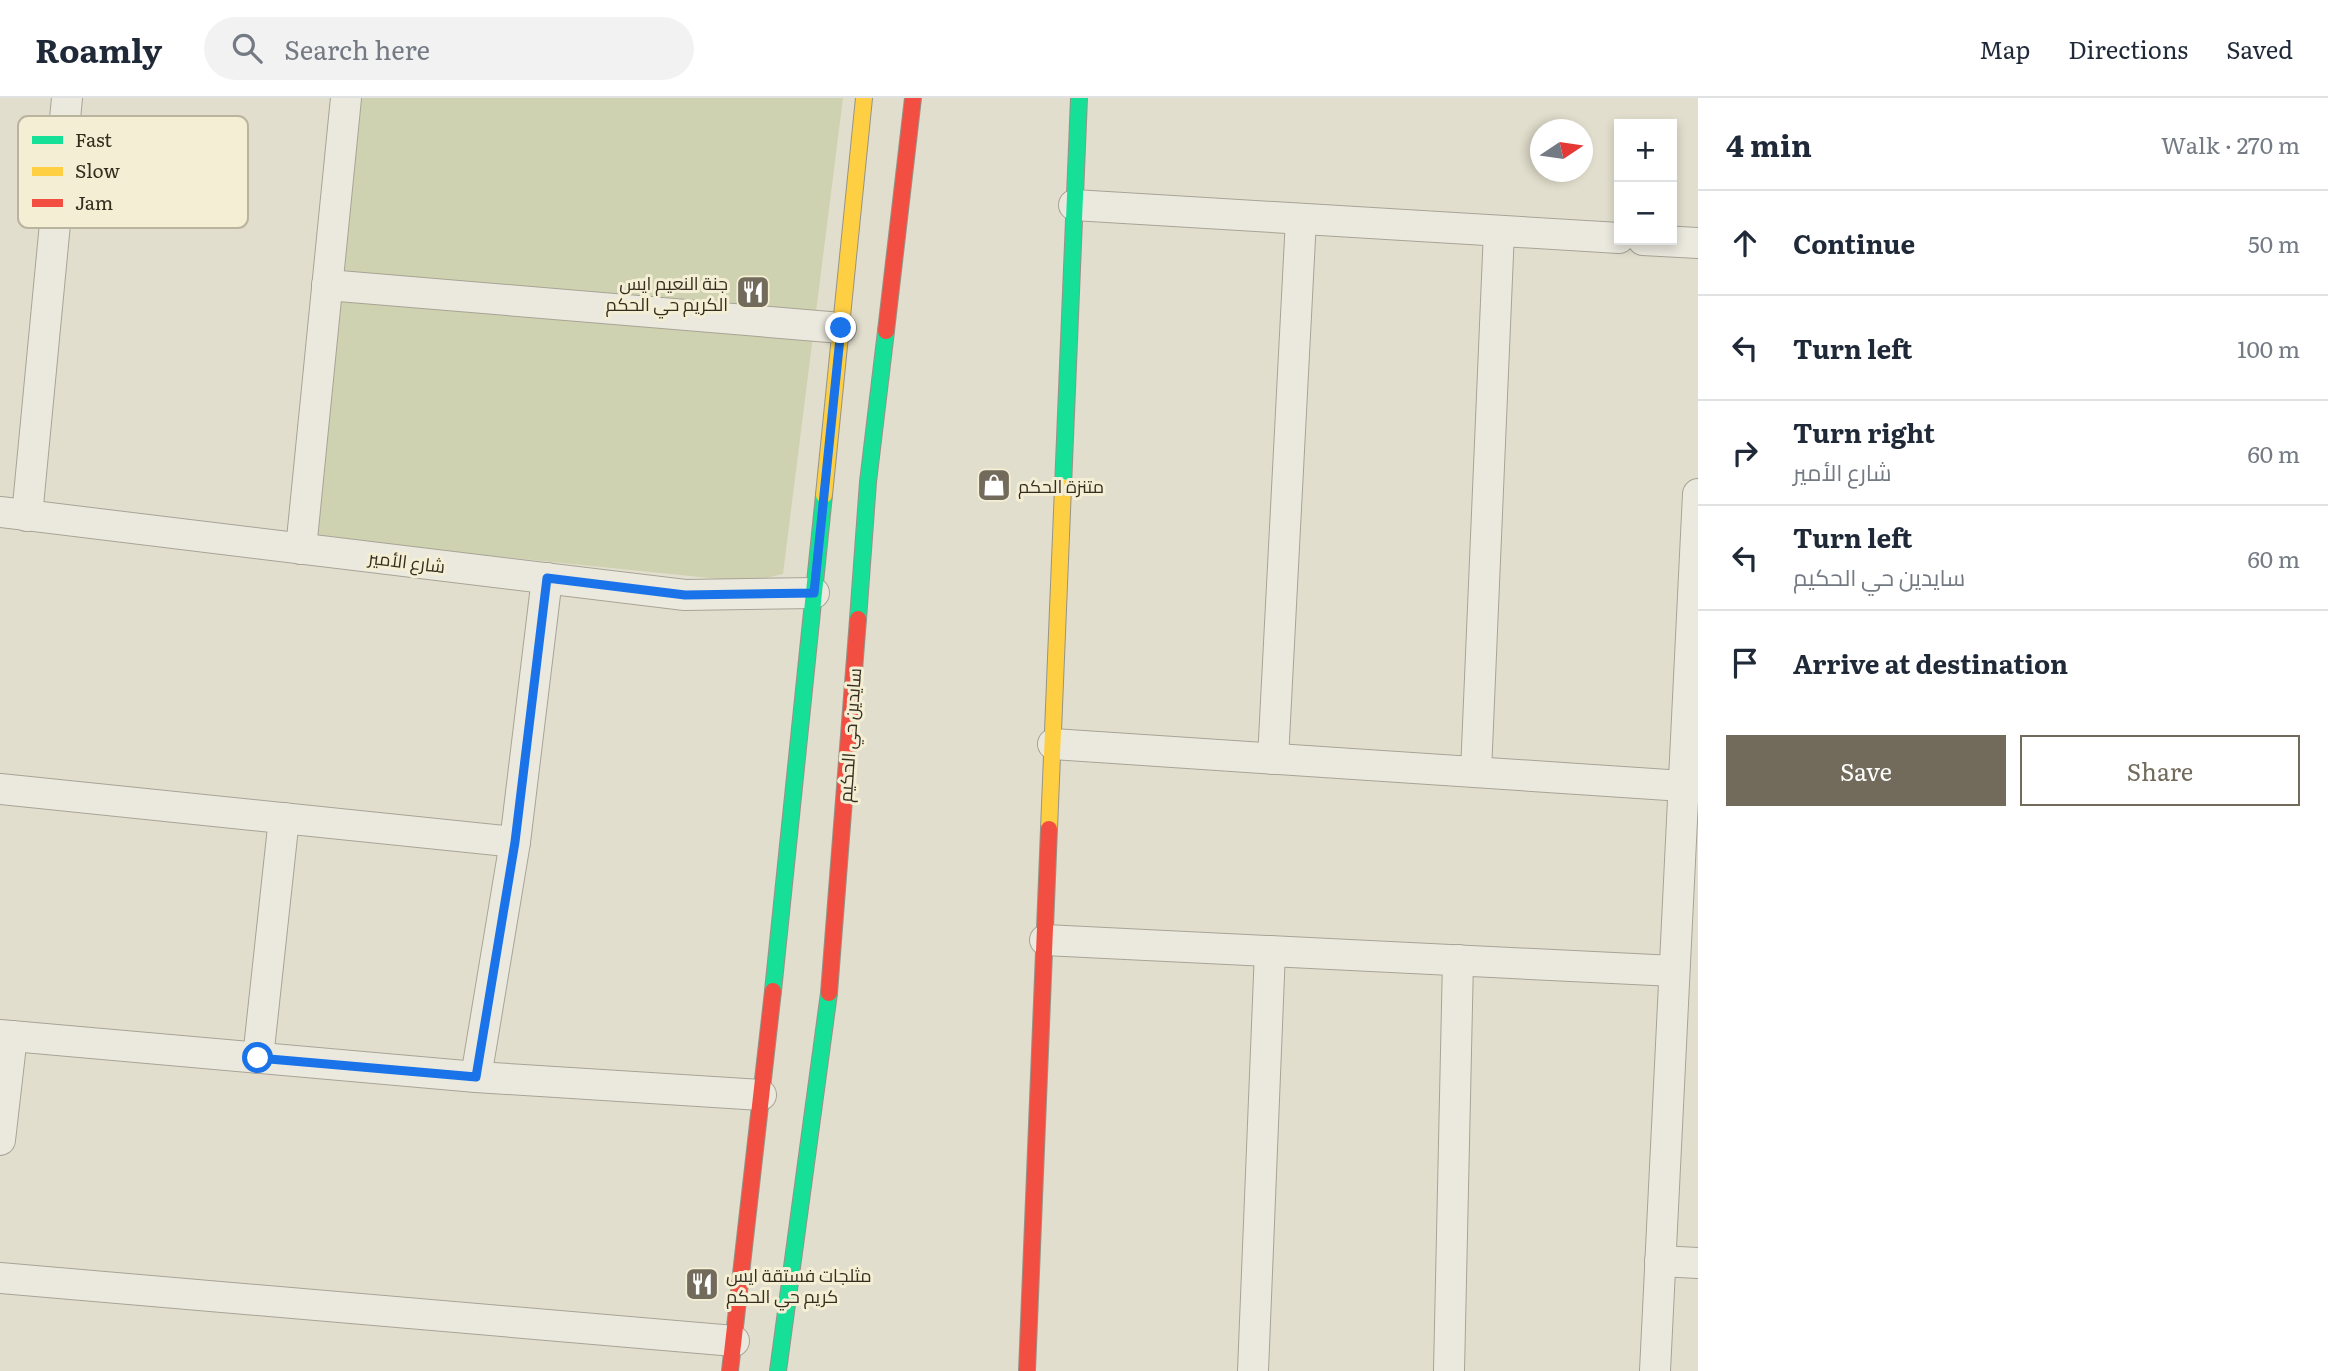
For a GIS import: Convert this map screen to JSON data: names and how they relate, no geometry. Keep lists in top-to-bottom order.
{
  "streets": {
    "street": ["شارع الأمير", "سايدين حي الحكيم"]
  },
  "places": {
    "restaurant": ["جنة النعيم ايس الكريم حي الحكم", "مثلجات فستقة ايس كريم حي الحكم"],
    "shop": ["متنزة الحكم"]
  },
  "legend": ["Fast", "Slow", "Jam"],
  "north": "right",
  "page": {
    "header": "Roamly",
    "search": "Search here",
    "nav": ["Map", "Directions", "Saved"],
    "heading": ["4 min", "Walk · 270 m"],
    "map_buttons": ["+", "−"],
    "list": [
      ["Continue", "50 m"],
      ["Turn left", "100 m"],
      ["Turn right", "شارع الأمير", "60 m"],
      ["Turn left", "سايدين حي الحكيم", "60 m"],
      "Arrive at destination"
    ],
    "buttons": ["Save", "Share"]
  }
}
